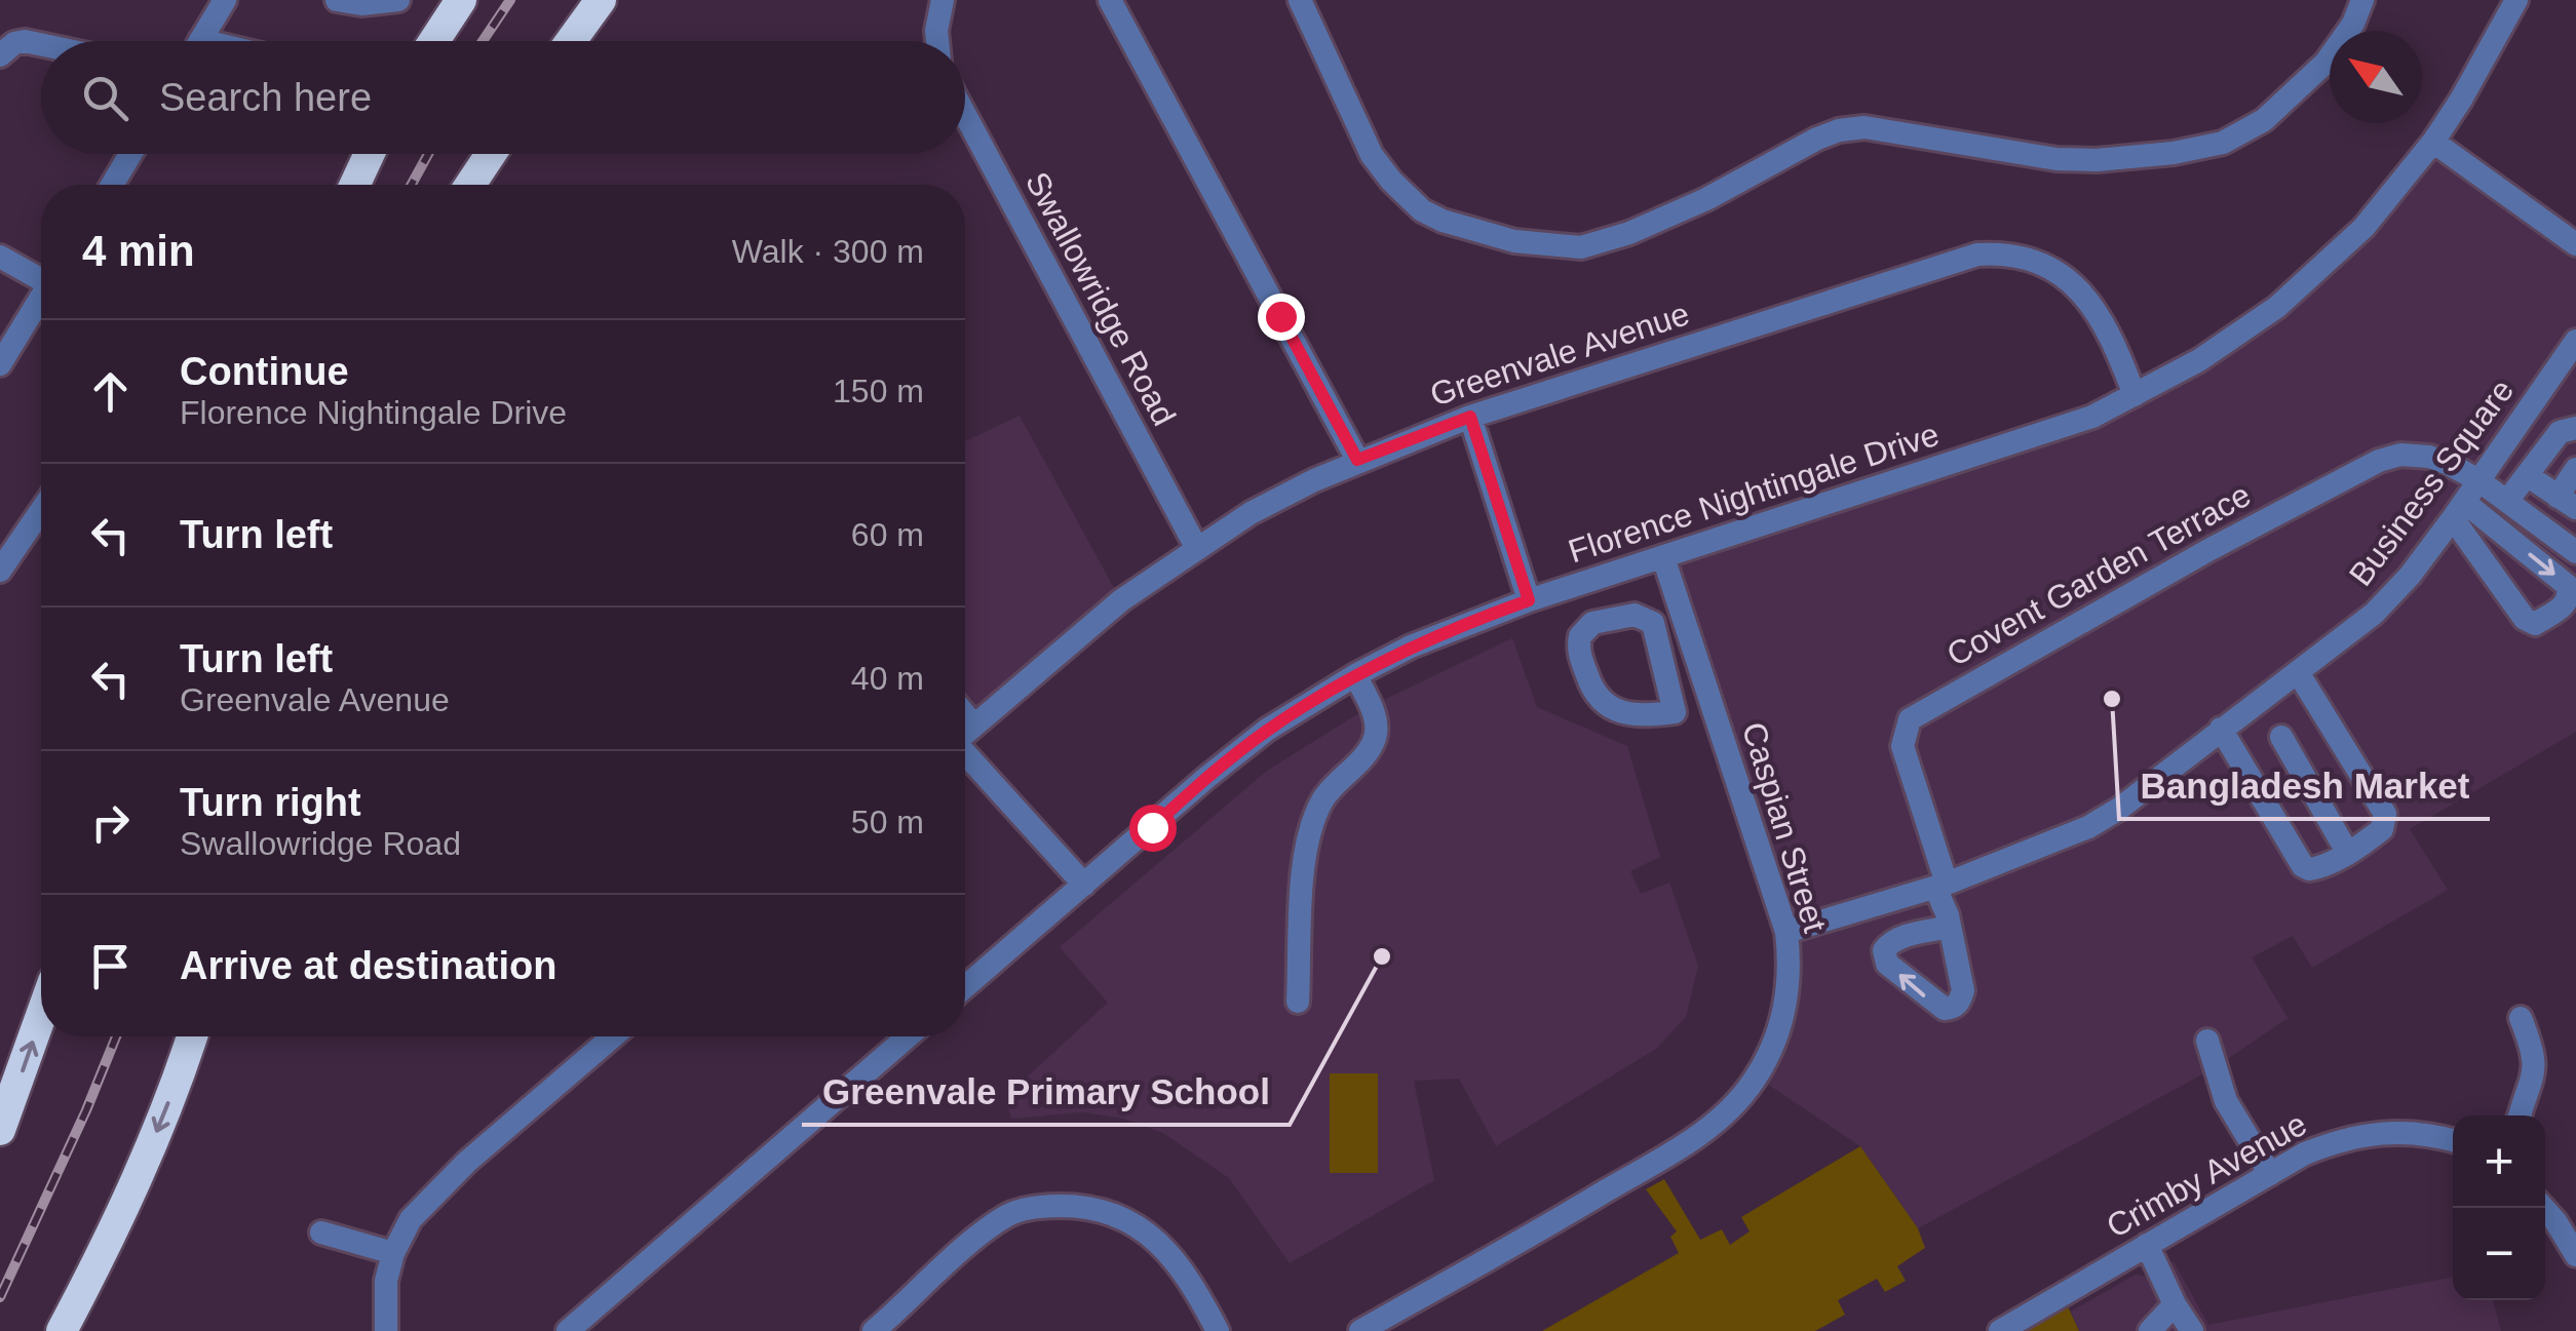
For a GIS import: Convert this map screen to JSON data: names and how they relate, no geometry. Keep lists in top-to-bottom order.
{
  "streets": {
    "street": [
      "Swallowridge Road",
      "Greenvale Avenue",
      "Business Square",
      "Florence Nightingale Drive",
      "Covent Garden Terrace",
      "Caspian Street",
      "Crimby Avenue"
    ]
  },
  "crossings": [
    ["Swallowridge Road", "Greenvale Avenue"],
    ["Greenvale Avenue", "Florence Nightingale Drive"],
    ["Business Square", "Covent Garden Terrace"],
    ["Business Square", "Caspian Street"],
    ["Florence Nightingale Drive", "Caspian Street"]
  ],
  "places": ["Bangladesh Market", "Greenvale Primary School"],
  "north": "top left",
  "page": {
    "search": "Search here",
    "heading": ["4 min", "Walk · 300 m"],
    "list": [
      ["Continue", "Florence Nightingale Drive", "150 m"],
      ["Turn left", "60 m"],
      ["Turn left", "Greenvale Avenue", "40 m"],
      ["Turn right", "Swallowridge Road", "50 m"],
      "Arrive at destination"
    ],
    "map_buttons": ["+", "−"]
  }
}
